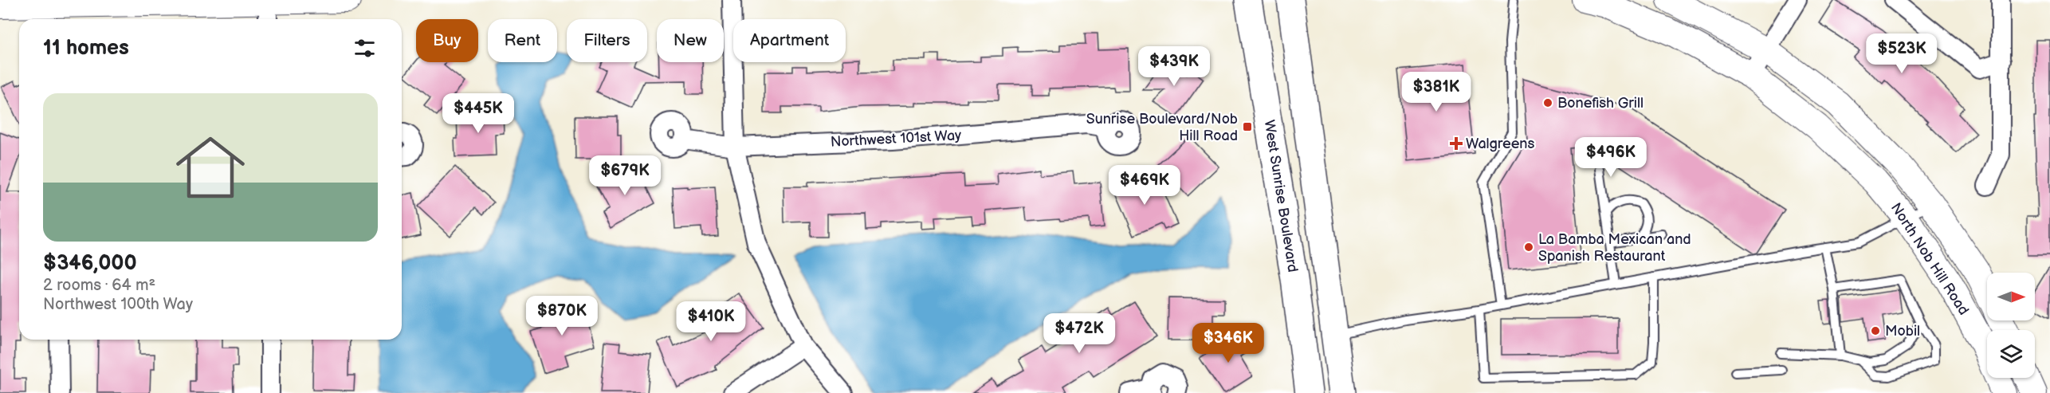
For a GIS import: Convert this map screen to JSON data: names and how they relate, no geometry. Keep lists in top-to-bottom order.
{
  "streets": {
    "highway": ["West Sunrise Boulevard"],
    "main road": ["North Nob Hill Road"],
    "street": ["Northwest 101st Way"]
  },
  "places": {
    "other": ["Bonefish Grill", "La Bamba Mexican and Spanish Restaurant", "Mobil"],
    "transit": ["Sunrise Boulevard/Nob Hill Road"],
    "health": ["Walgreens"]
  },
  "north": "right",
  "page": {
    "chip": [
      "Buy",
      "Rent",
      "Filters",
      "New",
      "Apartment"
    ],
    "heading": "11 homes",
    "price": [
      "$523K",
      "$439K",
      "$381K",
      "$445K",
      "$496K",
      "$679K",
      "$469K",
      "$870K",
      "$410K",
      "$472K",
      "$346K"
    ],
    "list": [
      {
        "name": "$346,000",
        "note": "2 rooms · 64 m² · Northwest 100th Way"
      }
    ]
  }
}
